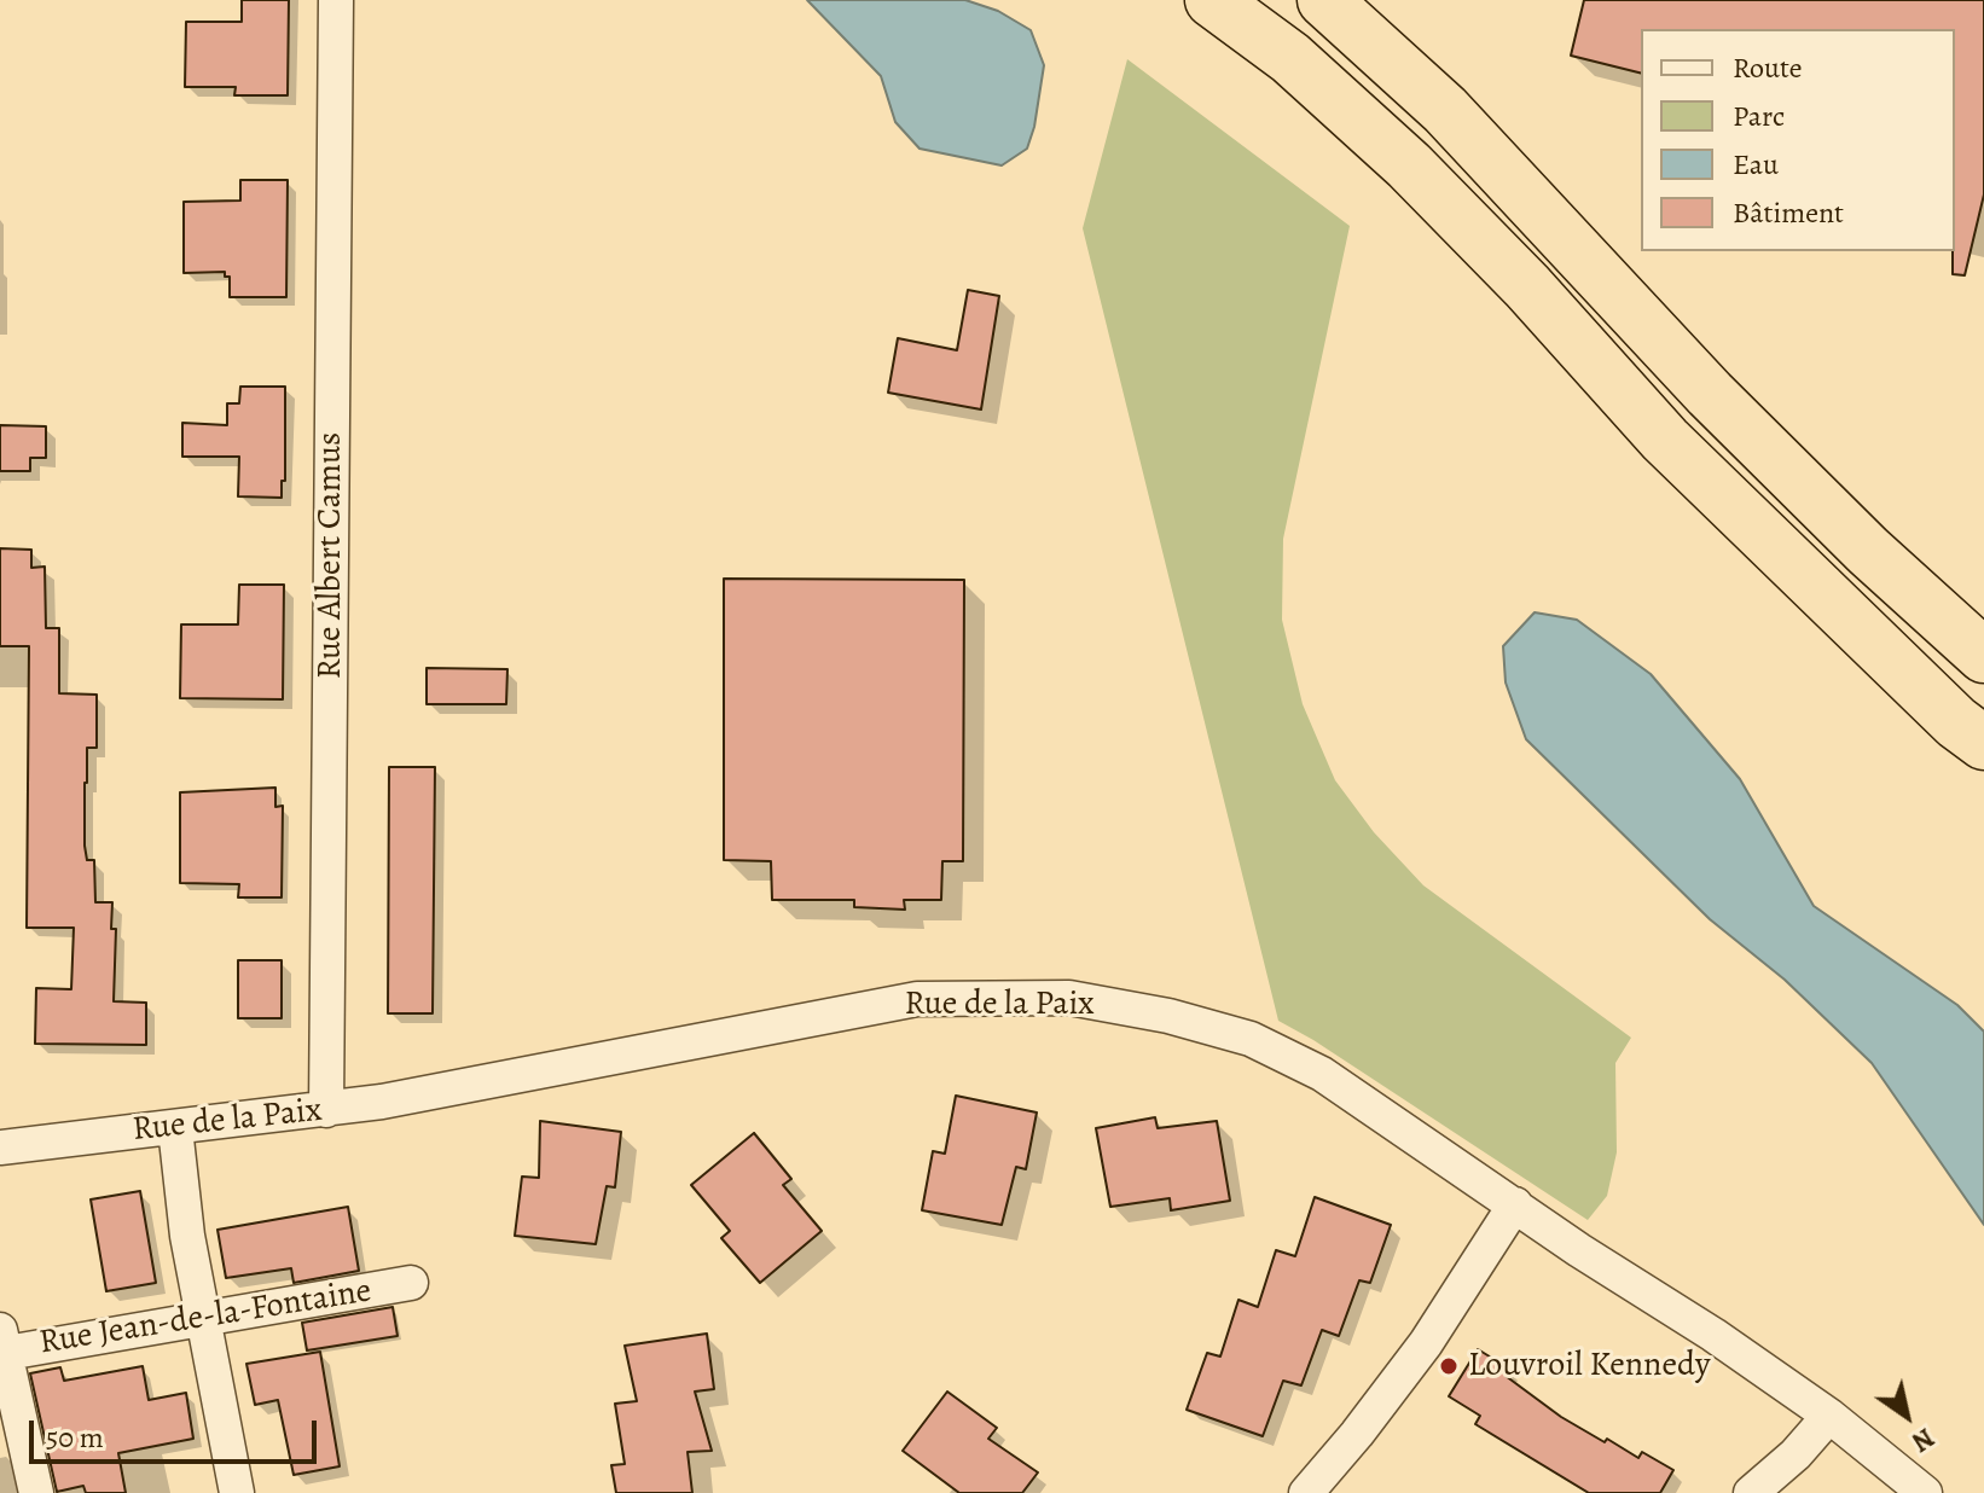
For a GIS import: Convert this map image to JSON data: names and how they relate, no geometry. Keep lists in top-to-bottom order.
{
  "streets": {
    "street": ["Rue Albert Camus", "Rue de la Paix", "Rue Jean-de-la-Fontaine"]
  },
  "crossings": [
    ["Rue Albert Camus", "Rue de la Paix"]
  ],
  "places": ["Louvroil Kennedy"],
  "legend": [
    "Route",
    "Parc",
    "Eau",
    "Bâtiment"
  ],
  "scale_bar": "50 m",
  "north": "bottom right"
}
